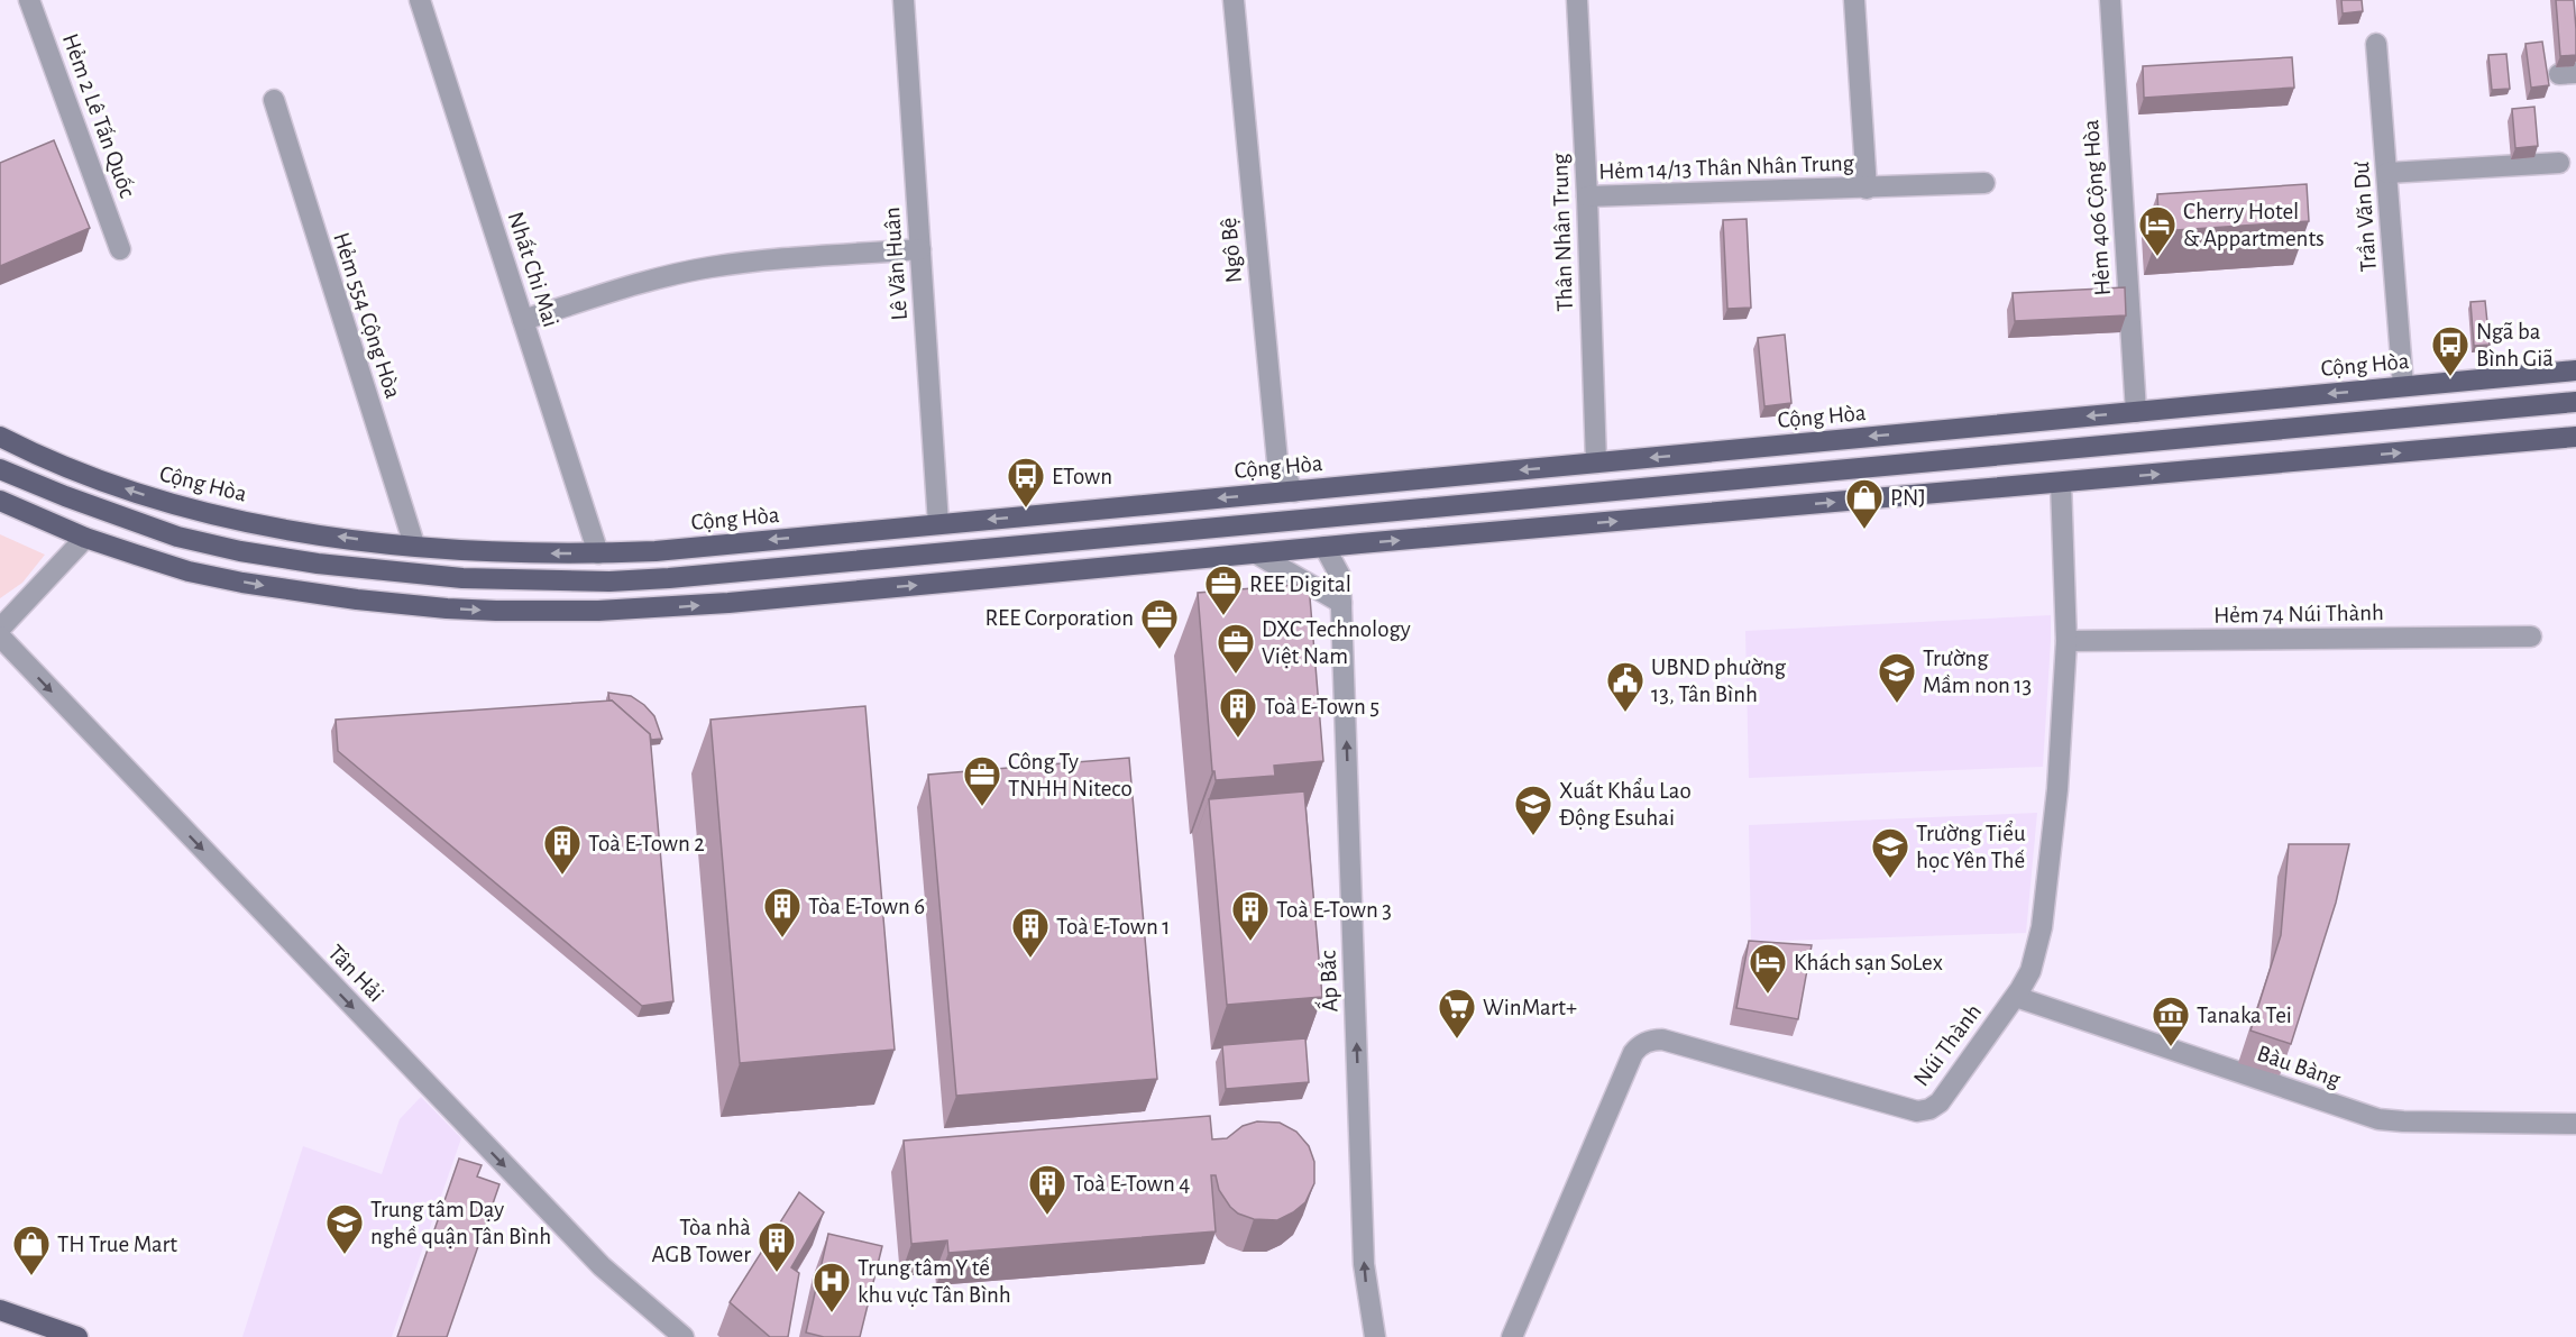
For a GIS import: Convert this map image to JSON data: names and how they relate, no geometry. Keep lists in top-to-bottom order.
{
  "streets": {
    "main road": ["Cộng Hòa"],
    "street": [
      "Hẻm 2 Lê Tấn Quốc",
      "Hẻm 14/13 Thân Nhân Trung",
      "Hẻm 406 Cộng Hòa",
      "Trần Văn Dư",
      "Thân Nhân Trung",
      "Ngô Bệ",
      "Lê Văn Huân",
      "Nhất Chi Mai",
      "Hẻm 554 Cộng Hòa",
      "Hẻm 74 Núi Thành",
      "Tân Hải",
      "Ấp Bắc",
      "Núi Thành",
      "Bàu Bàng"
    ]
  },
  "crossings": [
    ["Hẻm 14/13 Thân Nhân Trung", "Thân Nhân Trung"],
    ["Hẻm 406 Cộng Hòa", "Cộng Hòa"],
    ["Trần Văn Dư", "Cộng Hòa"],
    ["Thân Nhân Trung", "Cộng Hòa"],
    ["Ngô Bệ", "Cộng Hòa"],
    ["Lê Văn Huân", "Cộng Hòa"],
    ["Nhất Chi Mai", "Cộng Hòa"],
    ["Hẻm 554 Cộng Hòa", "Cộng Hòa"],
    ["Hẻm 74 Núi Thành", "Núi Thành"],
    ["Núi Thành", "Bàu Bàng"]
  ],
  "one_way": ["Tân Hải", "Ấp Bắc"],
  "places": {
    "hotel": ["Cherry Hotel & Appartments", "Khách sạn SoLex"],
    "bus stop": ["Ngã ba Bình Giã", "ETown"],
    "shop": ["PNJ", "TH True Mart"],
    "office": [
      "REE Digital",
      "REE Corporation",
      "DXC Technology Việt Nam",
      "Công Ty TNHH Niteco"
    ],
    "school or university": [
      "Trường Mầm non 13",
      "Xuất Khẩu Lao Động Esuhai",
      "Trường Tiểu học Yên Thế",
      "Trung tâm Dạy nghề quận Tân Bình"
    ],
    "public building": ["UBND phường 13, Tân Bình"],
    "building": [
      "Toà E-Town 5",
      "Toà E-Town 2",
      "Tòa E-Town 6",
      "Toà E-Town 3",
      "Toà E-Town 1",
      "Toà E-Town 4",
      "Tòa nhà AGB Tower"
    ],
    "supermarket": ["WinMart+"],
    "museum": ["Tanaka Tei"],
    "hospital": ["Trung tâm Y tế khu vực Tân Bình"]
  }
}
